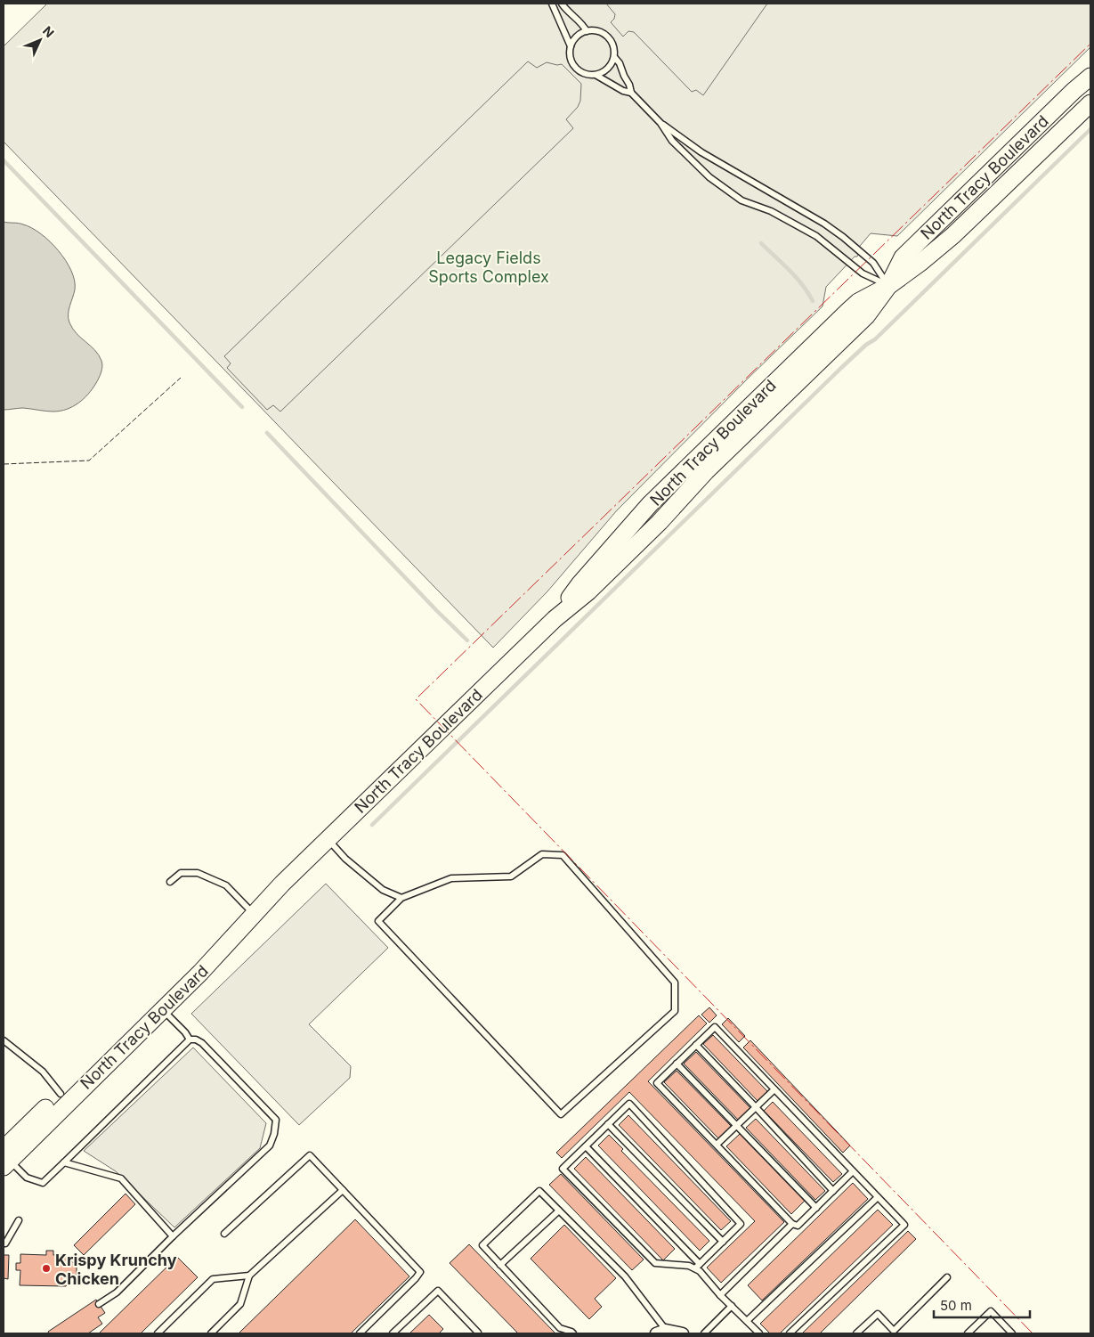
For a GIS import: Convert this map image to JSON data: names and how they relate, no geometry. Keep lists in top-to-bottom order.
{
  "streets": {
    "main road": ["North Tracy Boulevard"]
  },
  "parks": ["Legacy Fields Sports Complex"],
  "places": ["Krispy Krunchy Chicken"],
  "scale_bar": "50 m",
  "north": "top right"
}
